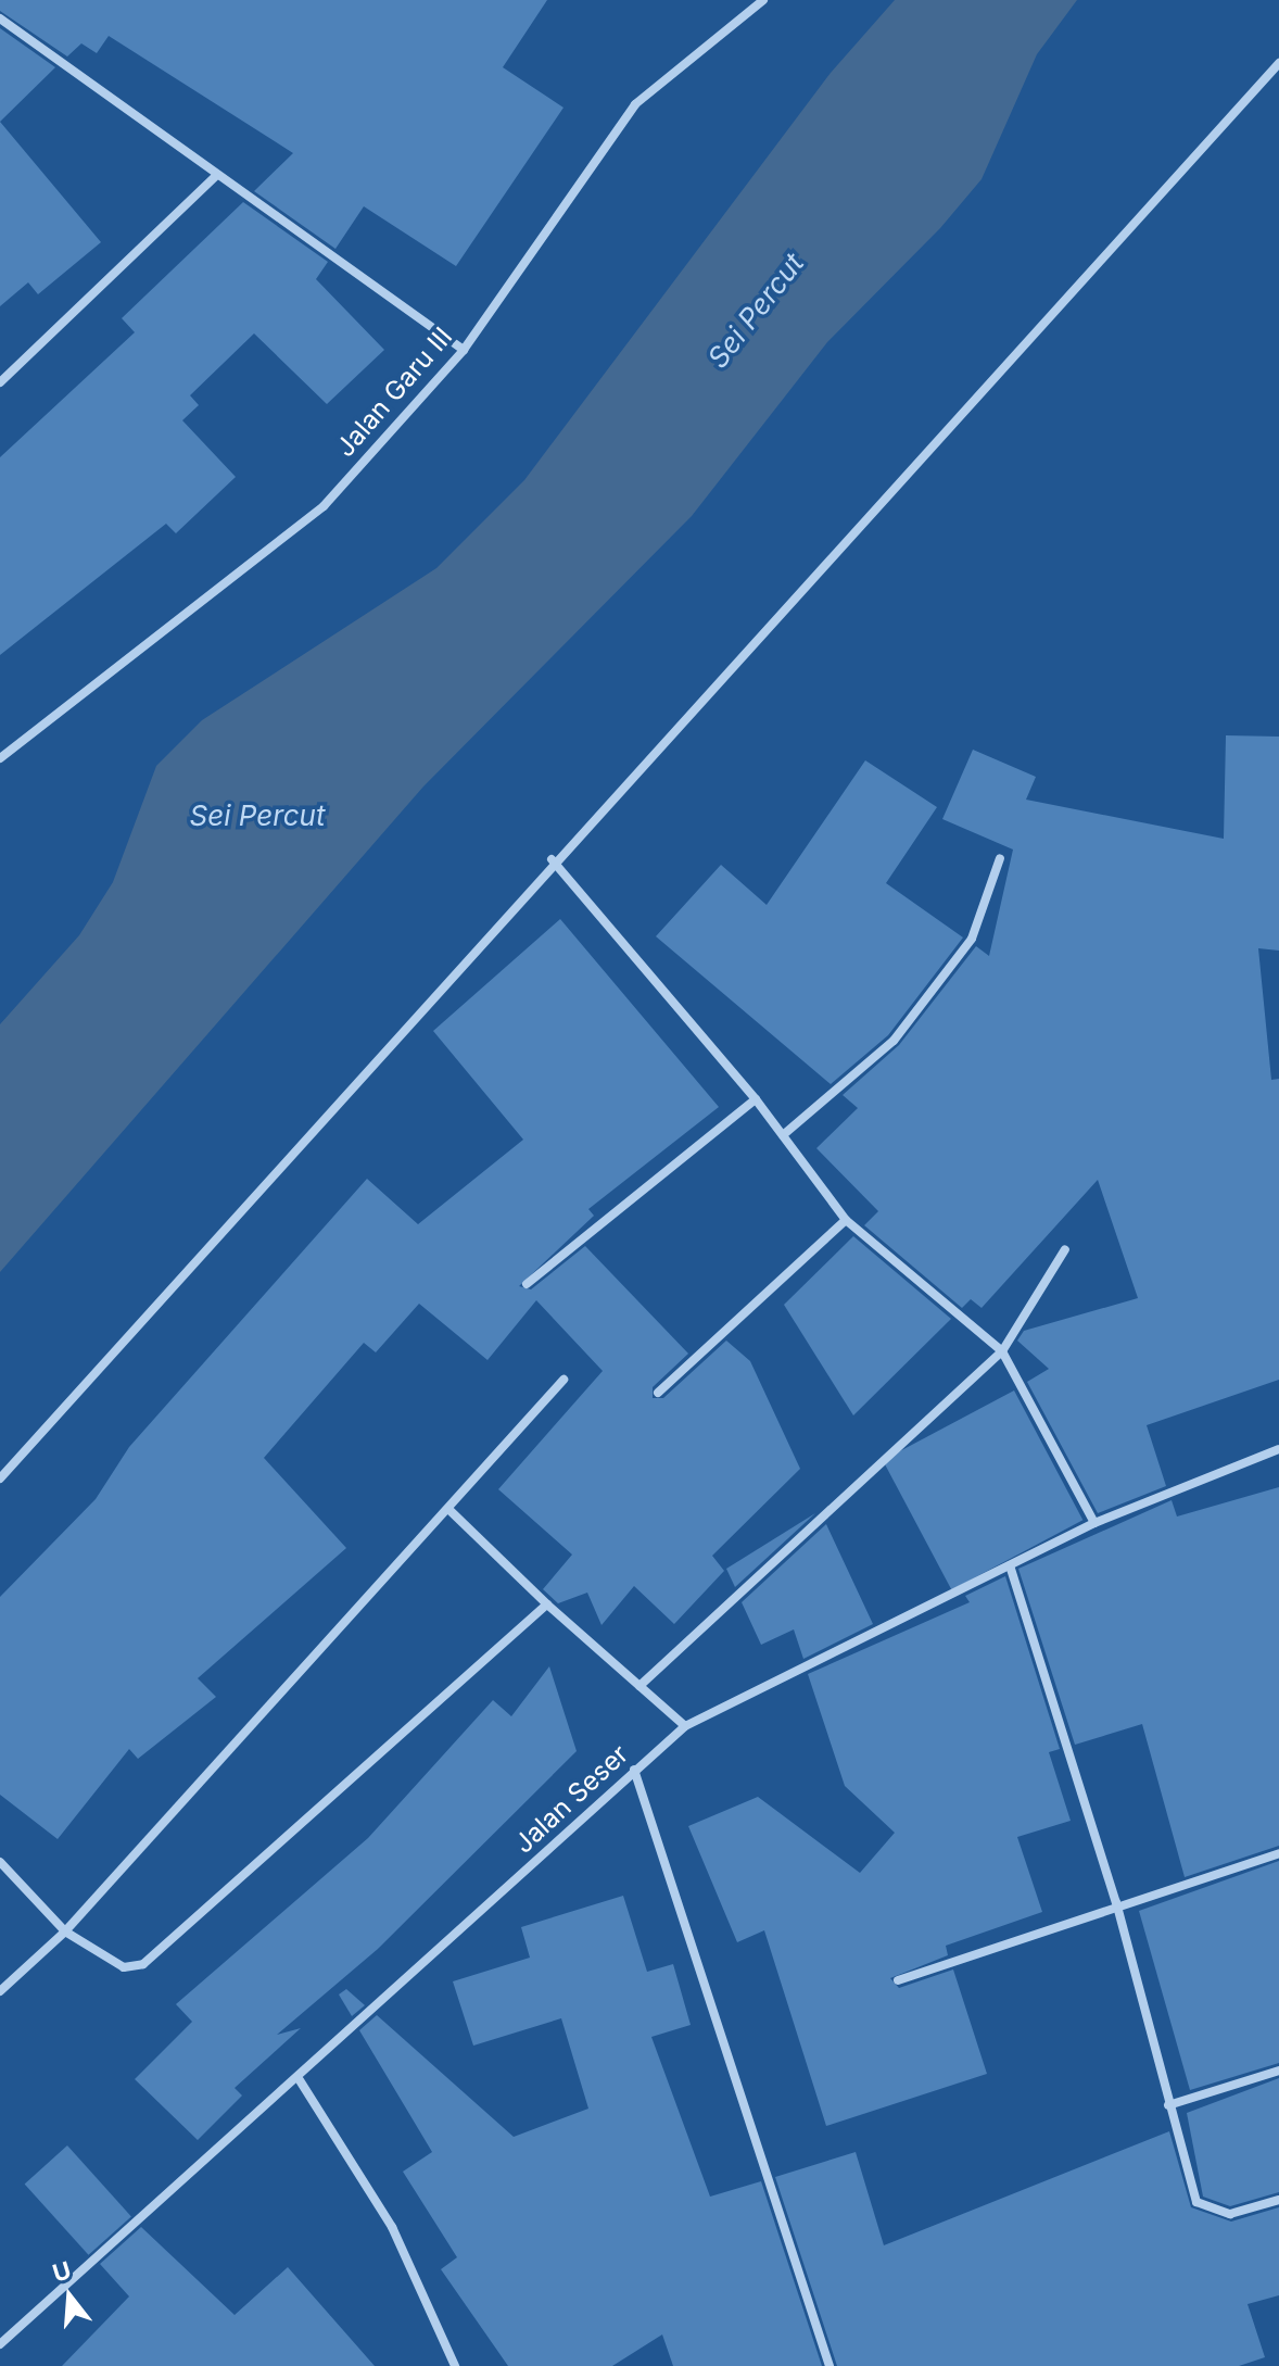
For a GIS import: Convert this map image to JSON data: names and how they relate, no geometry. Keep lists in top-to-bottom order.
{
  "streets": {
    "street": ["Jalan Garu III", "Jalan Seser"]
  },
  "water": ["Sei Percut"],
  "north": "top"
}
